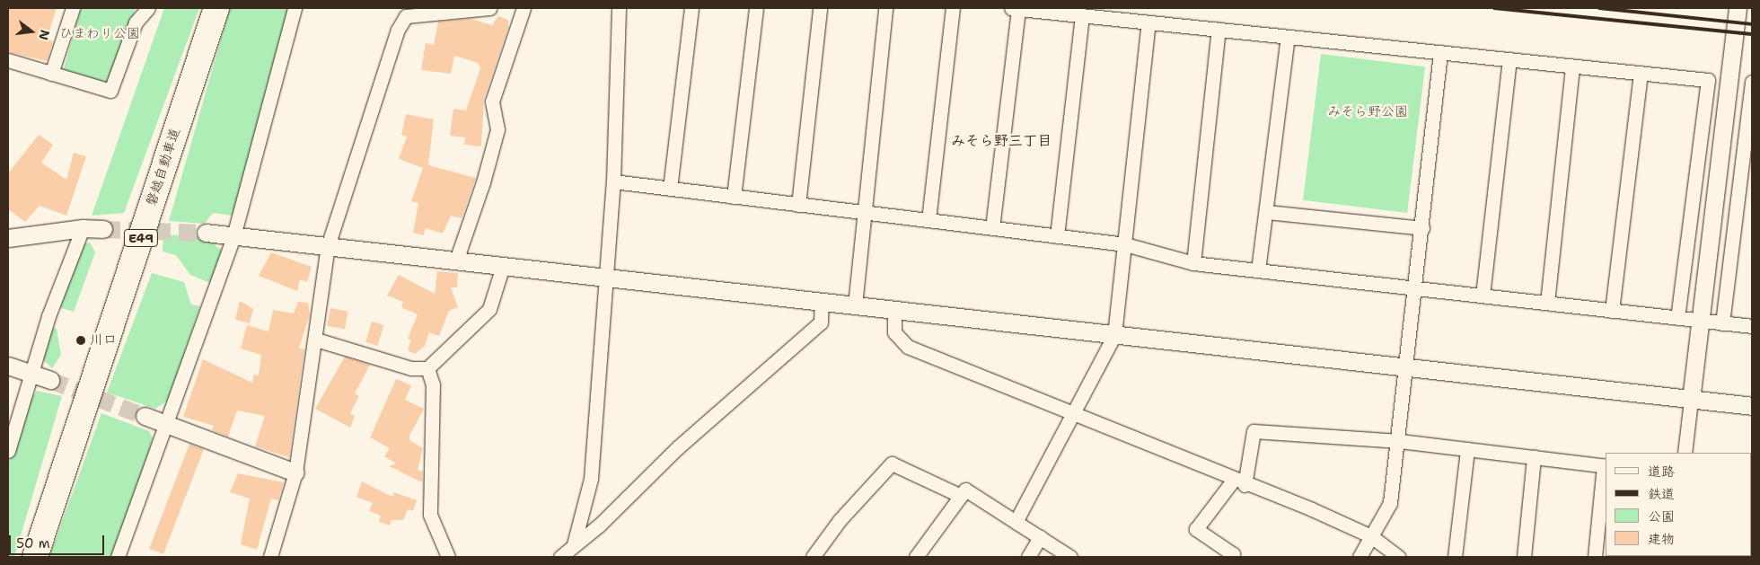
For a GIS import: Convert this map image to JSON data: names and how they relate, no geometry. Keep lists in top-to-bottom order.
{
  "streets": {
    "highway": ["磐越自動車道", "E49"]
  },
  "districts": ["みそら野三丁目"],
  "parks": ["ひまわり公園", "みそら野公園"],
  "places": ["川口"],
  "legend": [
    "道路",
    "鉄道",
    "公園",
    "建物"
  ],
  "scale_bar": "50 m",
  "north": "right"
}
